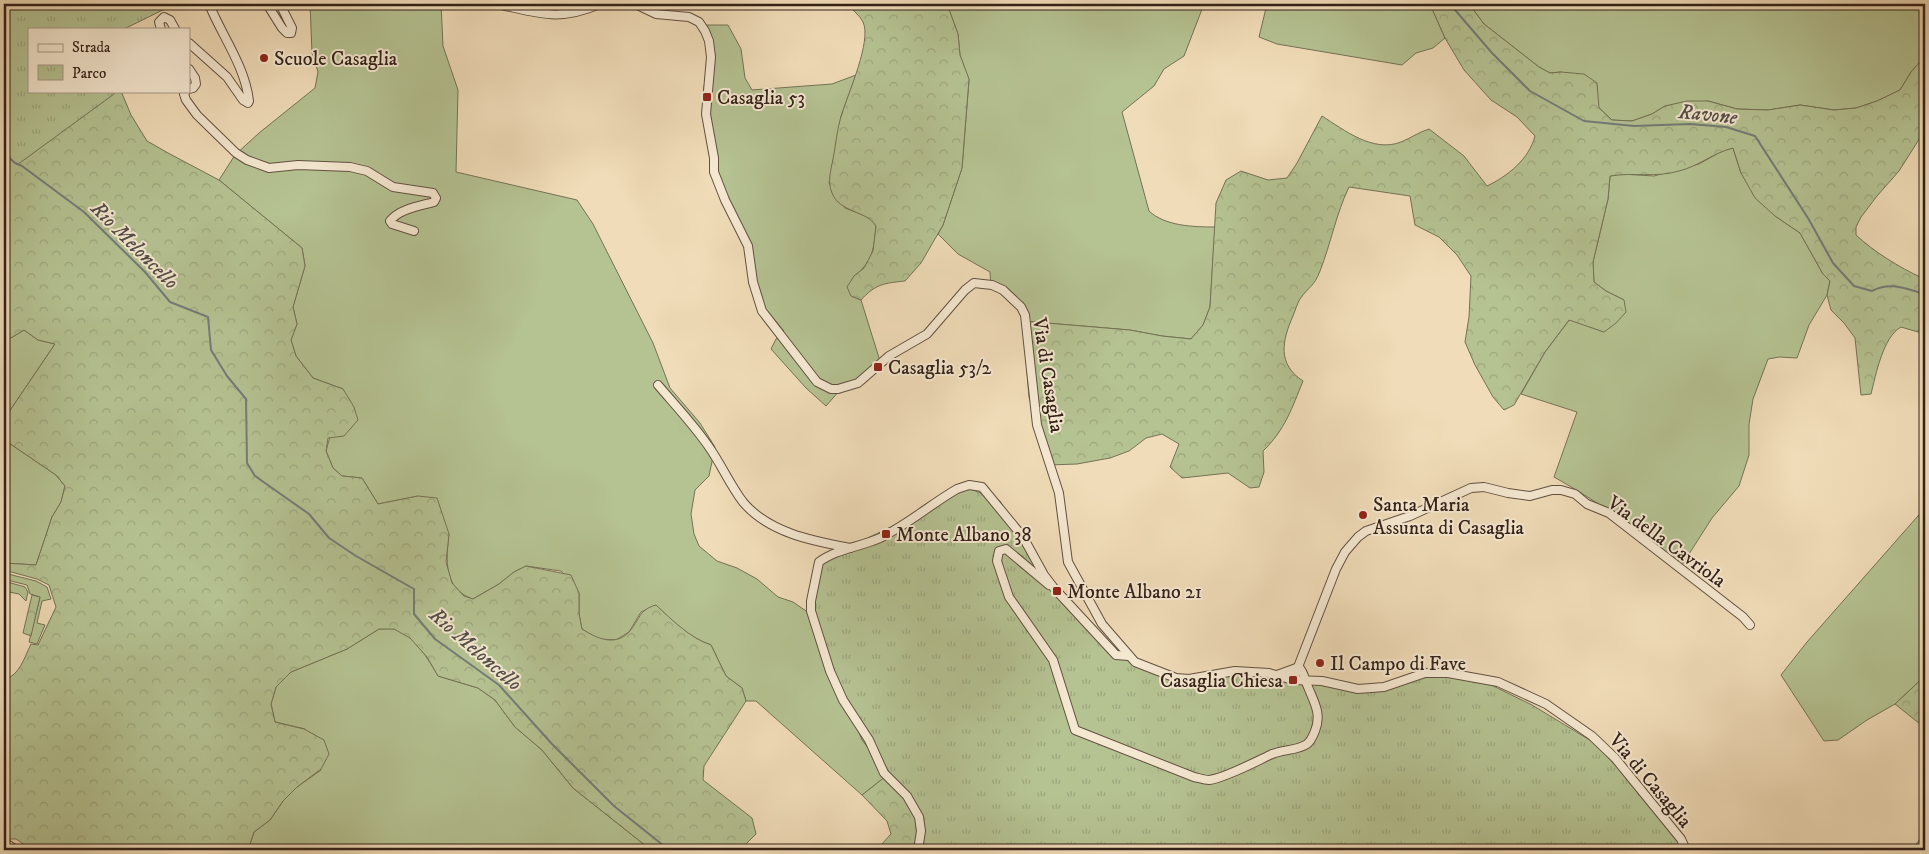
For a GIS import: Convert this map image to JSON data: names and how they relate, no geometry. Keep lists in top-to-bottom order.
{
  "streets": {
    "street": ["Via di Casaglia", "Via della Cavriola"]
  },
  "crossings": [
    ["Via di Casaglia", "Via della Cavriola"]
  ],
  "water": ["Ravone", "Rio Meloncello"],
  "places": {
    "other": ["Scuole Casaglia", "Santa Maria Assunta di Casaglia", "Il Campo di Fave"],
    "transit": [
      "Casaglia 53",
      "Casaglia 53/2",
      "Monte Albano 38",
      "Monte Albano 21",
      "Casaglia Chiesa"
    ]
  },
  "legend": ["Strada", "Parco"]
}
